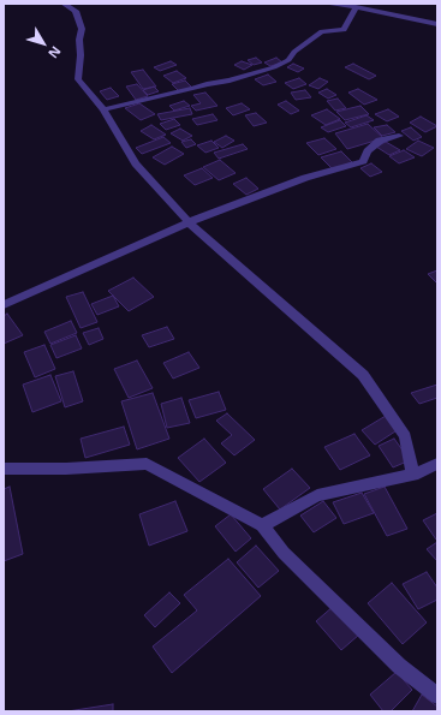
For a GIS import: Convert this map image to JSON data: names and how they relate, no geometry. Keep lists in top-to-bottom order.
{
  "north": "bottom right"
}
